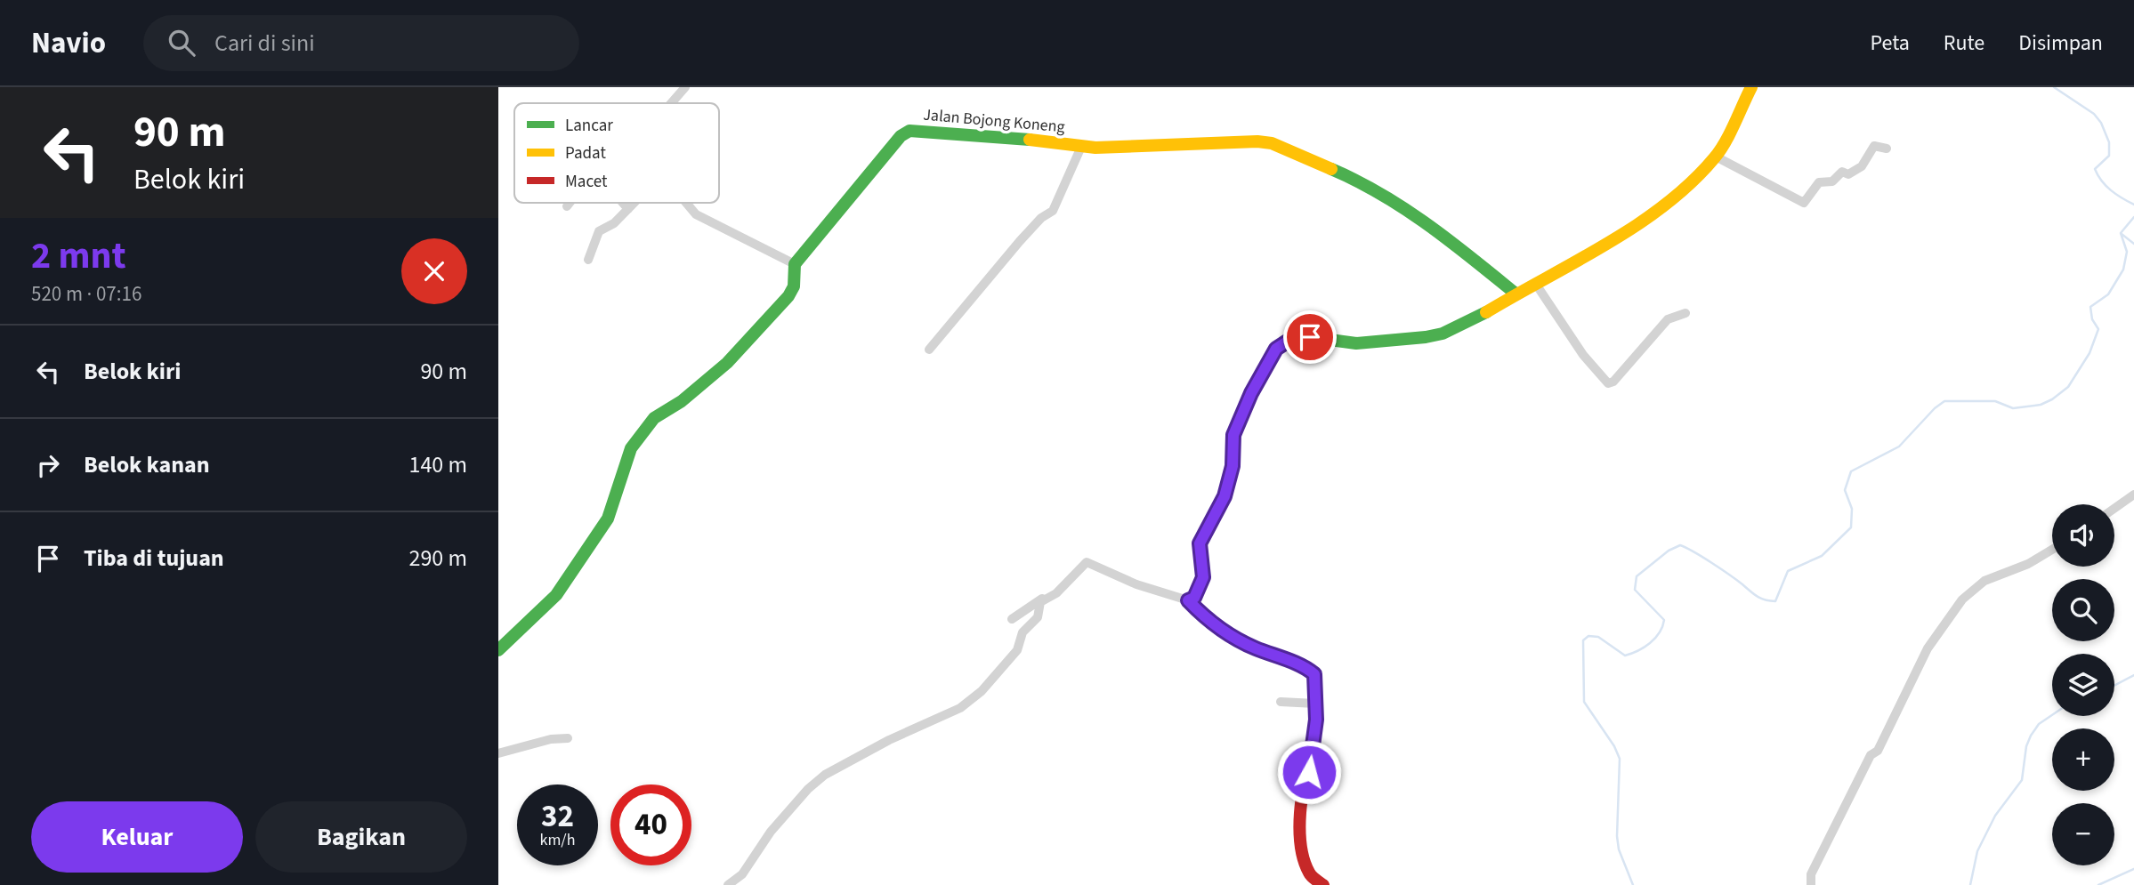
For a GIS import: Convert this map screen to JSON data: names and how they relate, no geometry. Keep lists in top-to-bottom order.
{
  "streets": {
    "street": ["Jalan Bojong Koneng"]
  },
  "legend": ["Lancar", "Padat", "Macet"],
  "page": {
    "header": "Navio",
    "search": "Cari di sini",
    "nav": ["Peta", "Rute", "Disimpan"],
    "turn": ["90 m", "Belok kiri"],
    "heading": ["2 mnt", "520 m · 07:16"],
    "list": [
      {
        "name": "Belok kiri",
        "value": "90 m"
      },
      {
        "name": "Belok kanan",
        "value": "140 m"
      },
      {
        "name": "Tiba di tujuan",
        "value": "290 m"
      }
    ],
    "map_buttons": ["+", "−"],
    "speed": "32 km/h",
    "limit": "40",
    "buttons": ["Keluar", "Bagikan"]
  }
}
